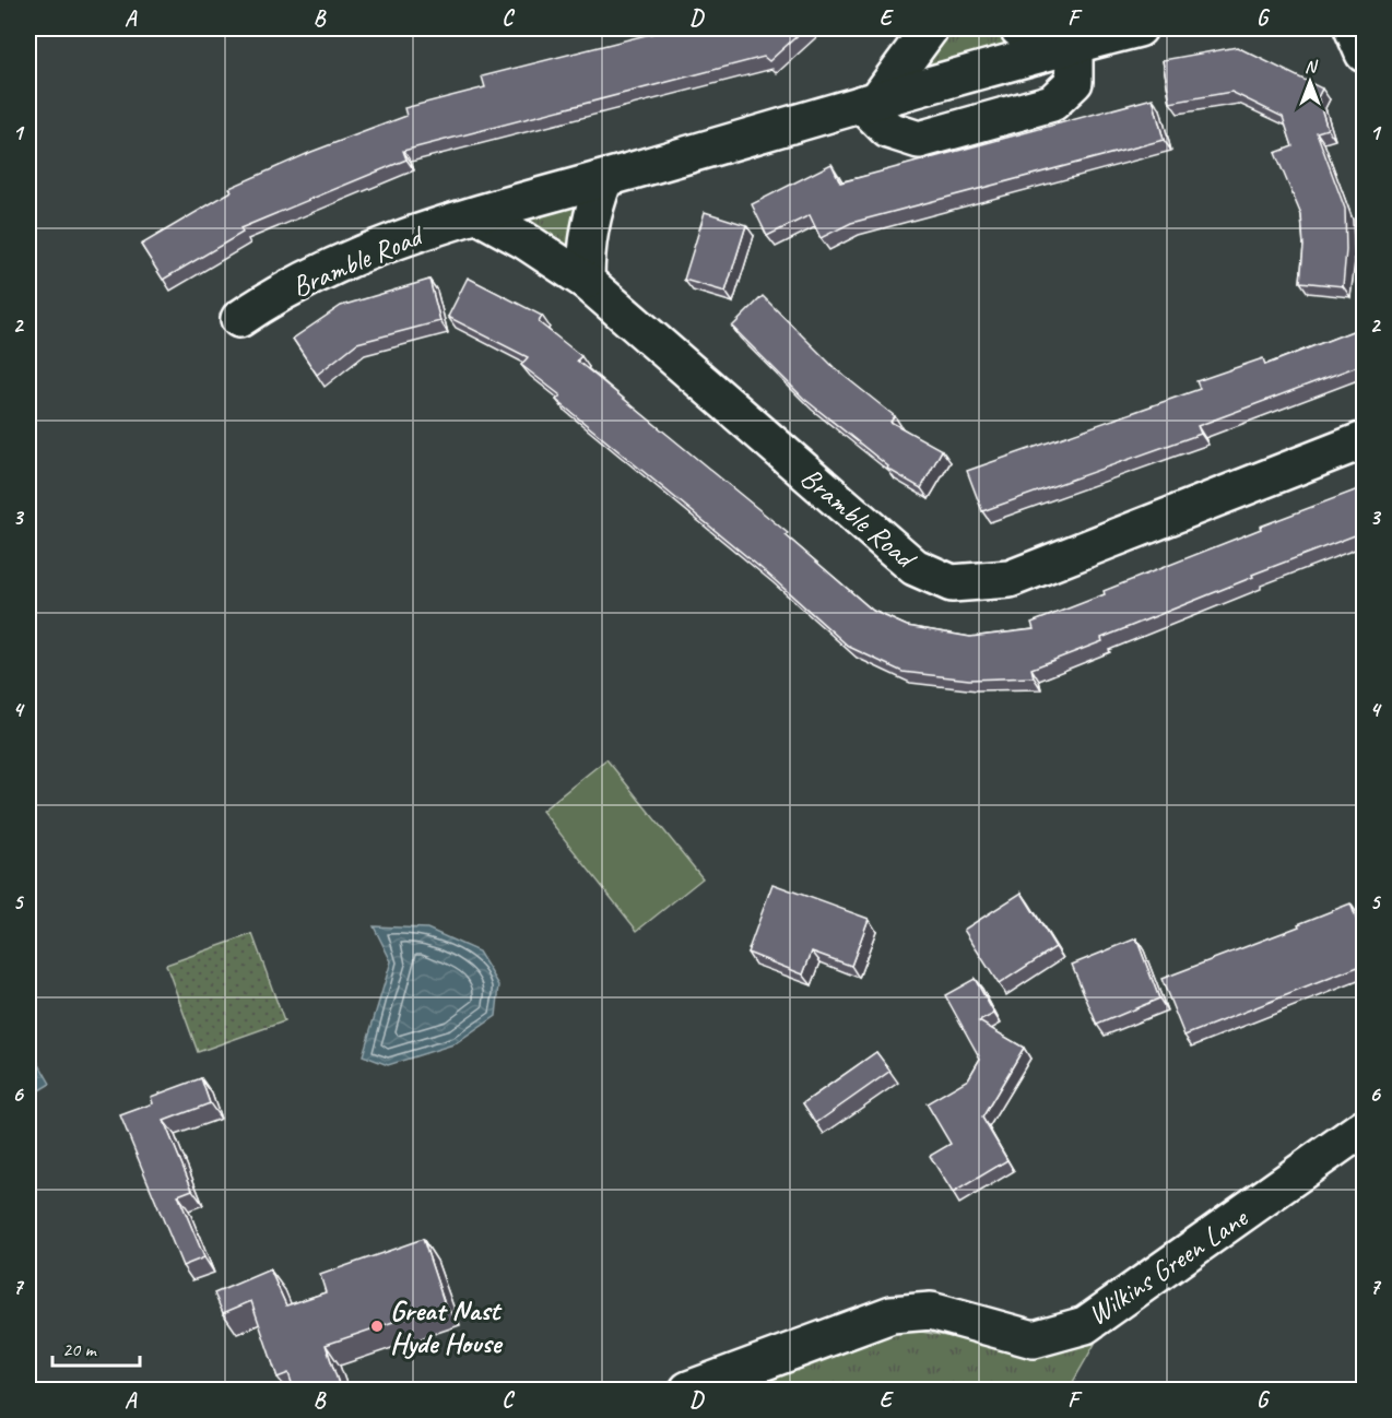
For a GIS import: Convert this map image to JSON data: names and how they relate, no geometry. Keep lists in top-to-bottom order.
{
  "streets": {
    "street": ["Bramble Road", "Wilkins Green Lane"]
  },
  "places": ["Great Nast Hyde House"],
  "scale_bar": "20 m",
  "north": "top",
  "grid": {
    "columns": [
      "A",
      "B",
      "C",
      "D",
      "E",
      "F",
      "G"
    ],
    "rows": [
      "1",
      "2",
      "3",
      "4",
      "5",
      "6",
      "7"
    ]
  }
}
